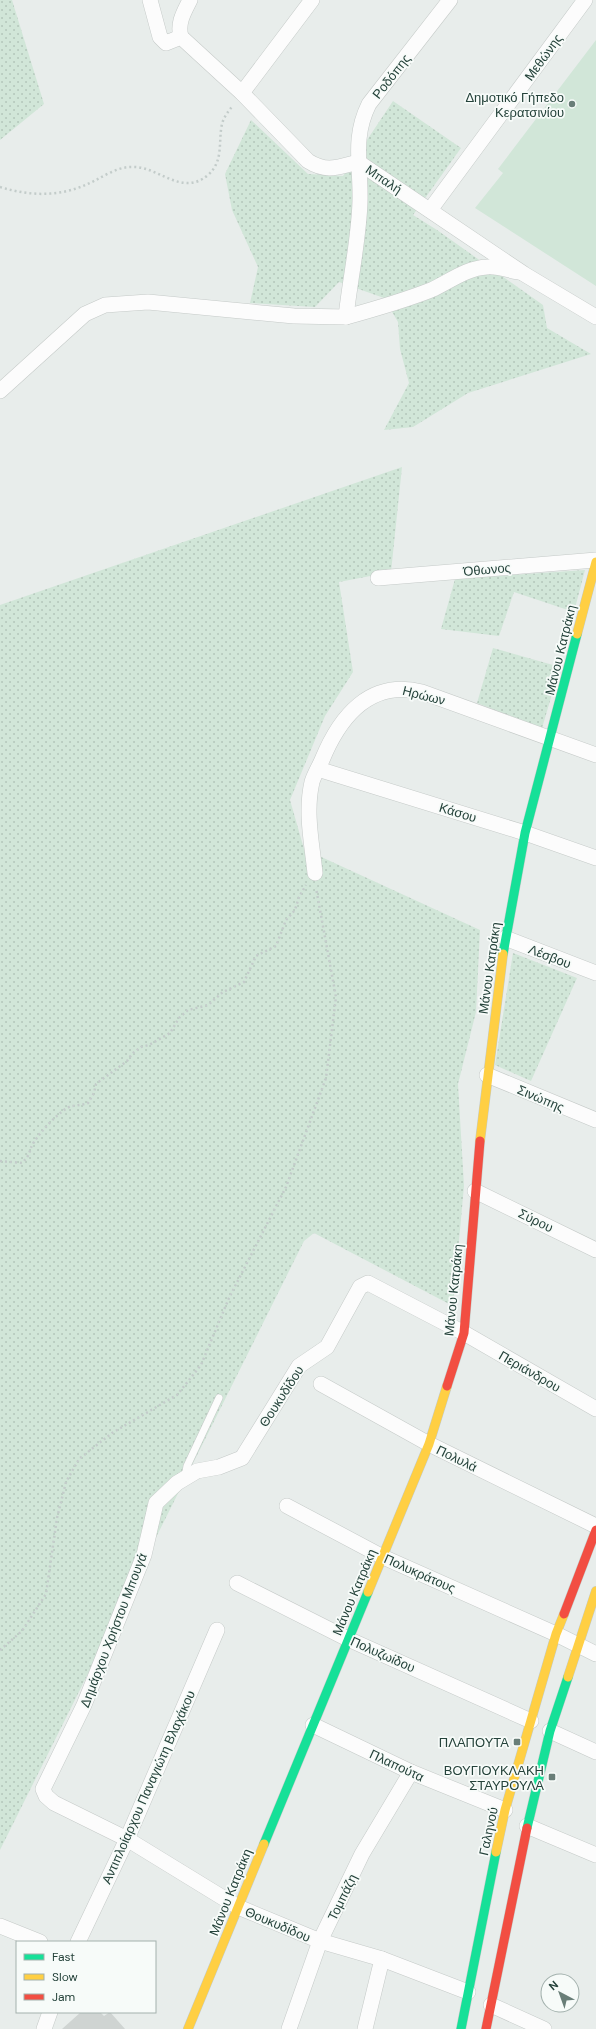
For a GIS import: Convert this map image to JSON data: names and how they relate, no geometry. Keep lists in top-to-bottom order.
{
  "streets": {
    "street": [
      "Μεθώνης",
      "Ροδόπης",
      "Μπαλή",
      "Όθωνος",
      "Μάνου Κατράκη",
      "Ηρώων",
      "Κάσου",
      "Λέσβου",
      "Σινώπης",
      "Σύρου",
      "Περιάνδρου",
      "Θουκυδίδου",
      "Πολυλά",
      "Πολυκράτους",
      "Δημάρχου Χρήστου Μπουγά",
      "Πολυζωίδου",
      "Πλαπούτα",
      "Αντιπλοίαρχου Παναγιώτη Βλαχάκου",
      "Γαληνού",
      "Τομπάζη"
    ]
  },
  "crossings": [
    ["Μεθώνης", "Μπαλή"],
    ["Ροδόπης", "Μπαλή"],
    ["Όθωνος", "Μάνου Κατράκη"],
    ["Μάνου Κατράκη", "Ηρώων"],
    ["Μάνου Κατράκη", "Κάσου"],
    ["Μάνου Κατράκη", "Λέσβου"],
    ["Μάνου Κατράκη", "Σινώπης"],
    ["Μάνου Κατράκη", "Σύρου"],
    ["Μάνου Κατράκη", "Περιάνδρου"],
    ["Μάνου Κατράκη", "Θουκυδίδου"],
    ["Μάνου Κατράκη", "Πολυλά"],
    ["Μάνου Κατράκη", "Πολυκράτους"],
    ["Μάνου Κατράκη", "Πολυζωίδου"],
    ["Μάνου Κατράκη", "Πλαπούτα"],
    ["Ηρώων", "Κάσου"],
    ["Περιάνδρου", "Θουκυδίδου"],
    ["Θουκυδίδου", "Δημάρχου Χρήστου Μπουγά"],
    ["Θουκυδίδου", "Αντιπλοίαρχου Παναγιώτη Βλαχάκου"],
    ["Θουκυδίδου", "Γαληνού"],
    ["Θουκυδίδου", "Τομπάζη"],
    ["Πολυκράτους", "Γαληνού"],
    ["Πολυζωίδου", "Γαληνού"],
    ["Πλαπούτα", "Γαληνού"],
    ["Πλαπούτα", "Τομπάζη"]
  ],
  "places": {
    "other": ["Δημοτικό Γήπεδο Κερατσινίου"],
    "transit": ["ΠΛΑΠΟΥΤΑ", "ΒΟΥΓΙΟΥΚΛΑΚΗ ΣΤΑΥΡΟΥΛΑ"]
  },
  "legend": ["Fast", "Slow", "Jam"],
  "north": "top left"
}
